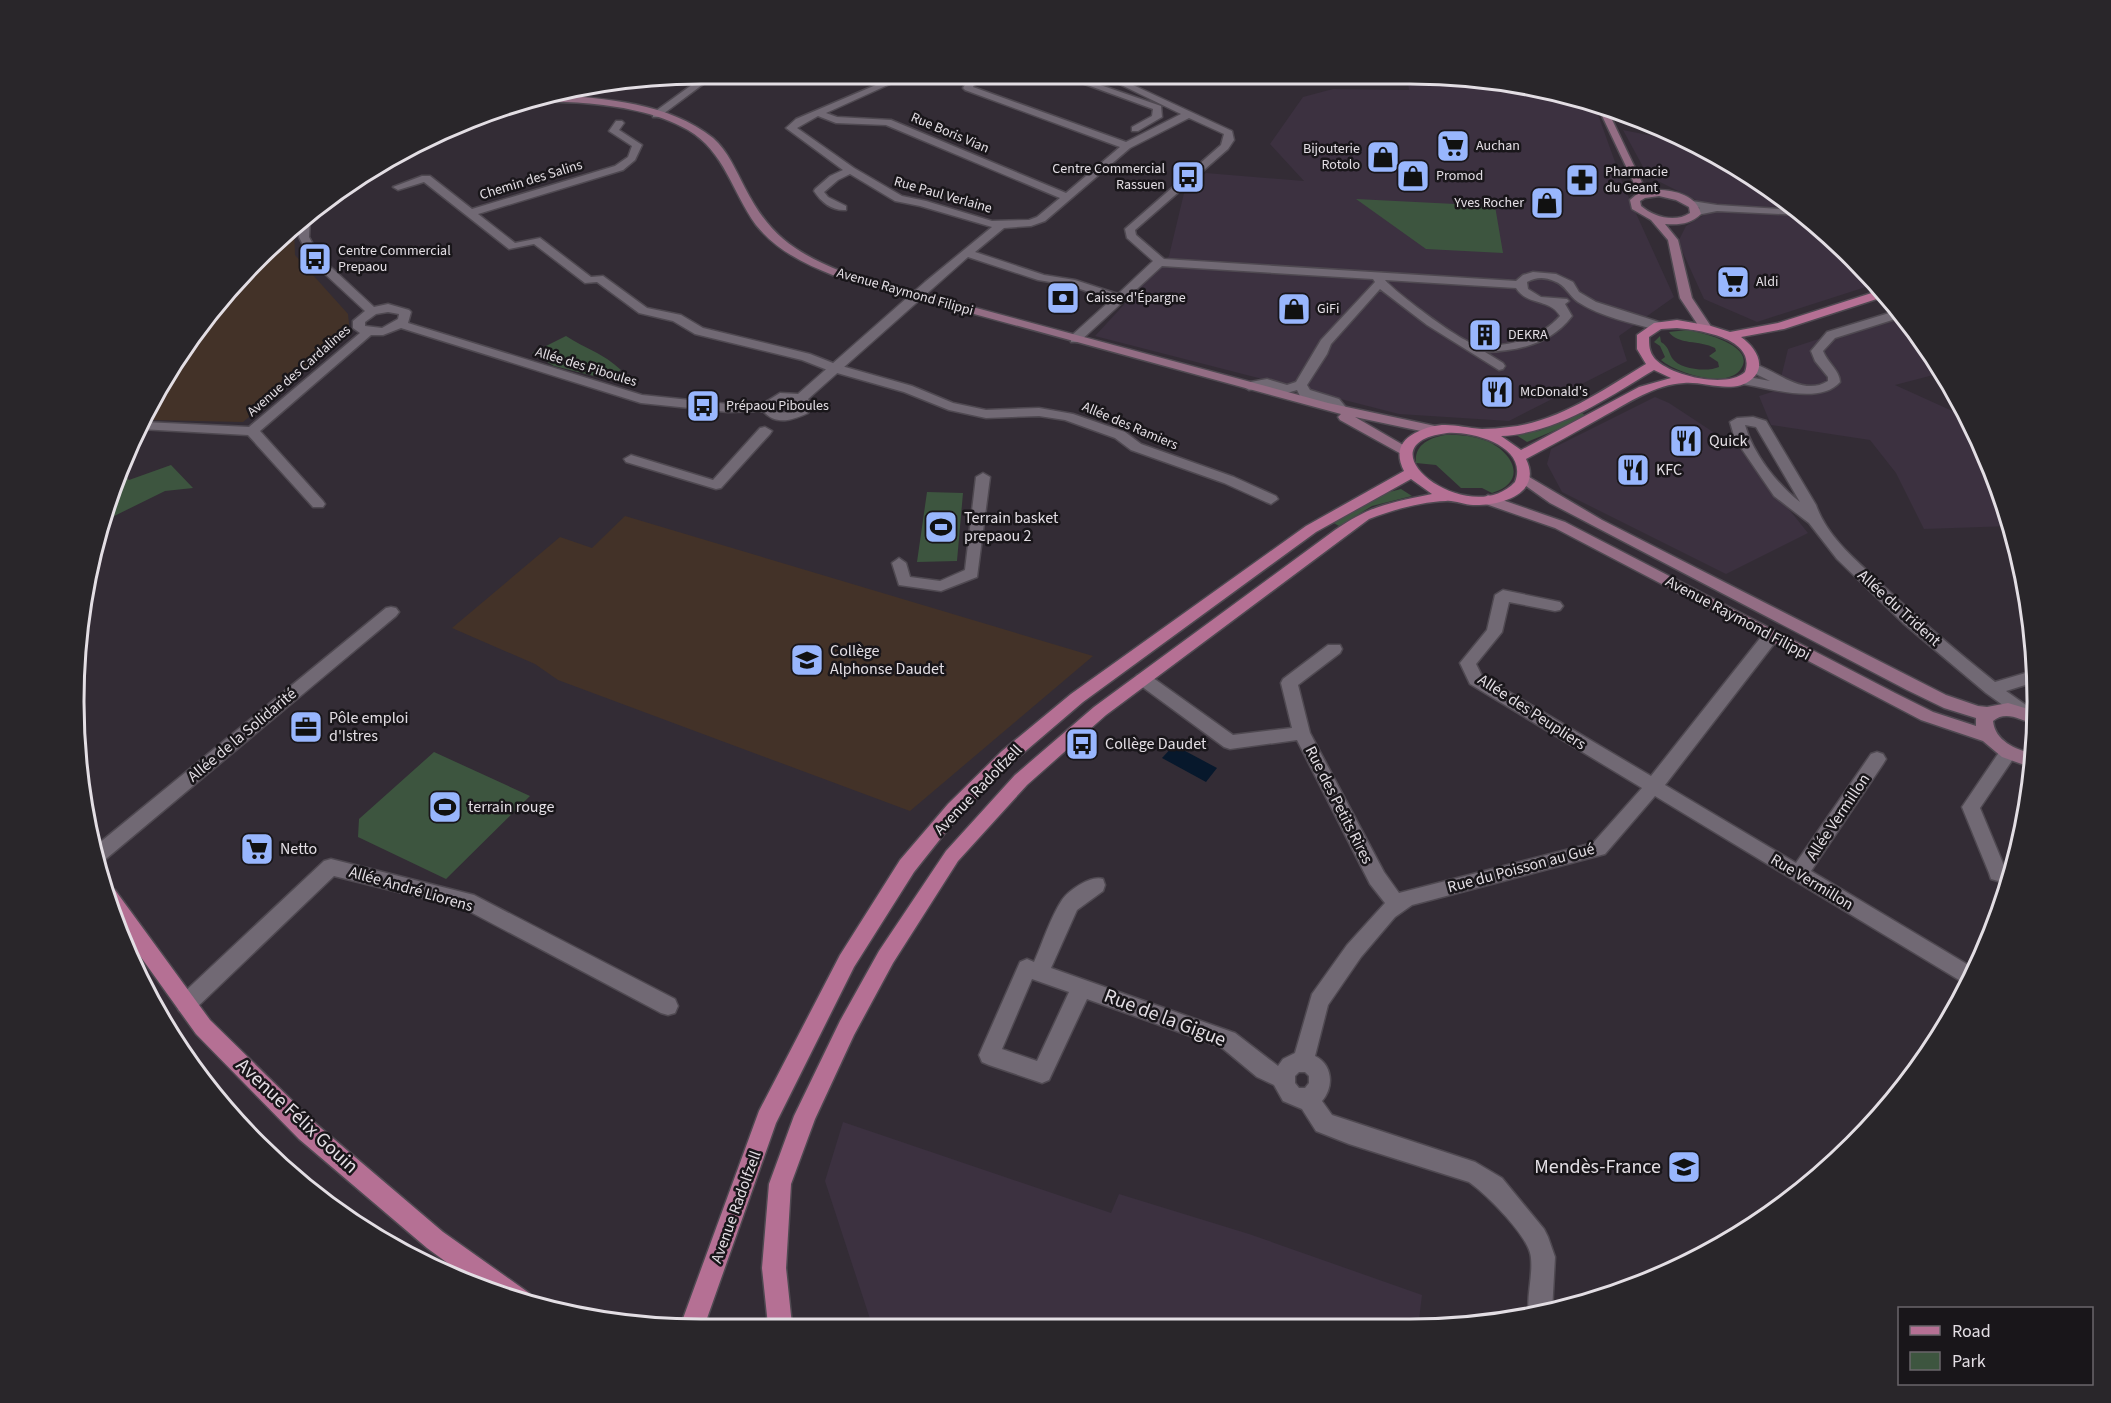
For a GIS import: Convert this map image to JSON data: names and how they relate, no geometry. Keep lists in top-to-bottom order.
{
  "streets": {
    "main road": ["Avenue Raymond Filippi", "Avenue Radolfzell", "Avenue Félix Gouin"],
    "street": [
      "Rue Boris Vian",
      "Chemin des Salins",
      "Rue Paul Verlaine",
      "Allée des Piboules",
      "Avenue des Cardalines",
      "Allée des Ramiers",
      "Allée du Trident",
      "Allée des Peupliers",
      "Allée de la Solidarité",
      "Rue des Petits Rires",
      "Allée Vermillon",
      "Rue du Poisson au Gué",
      "Rue Vermillon",
      "Allée André Liorens",
      "Rue de la Gigue"
    ]
  },
  "crossings": [
    ["Rue Boris Vian", "Rue Paul Verlaine"],
    ["Chemin des Salins", "Allée des Ramiers"],
    ["Avenue Raymond Filippi", "Avenue Radolfzell"],
    ["Avenue Raymond Filippi", "Rue du Poisson au Gué"],
    ["Allée des Peupliers", "Rue du Poisson au Gué"],
    ["Allée des Peupliers", "Rue Vermillon"],
    ["Avenue Radolfzell", "Rue des Petits Rires"],
    ["Rue des Petits Rires", "Rue du Poisson au Gué"],
    ["Allée Vermillon", "Rue Vermillon"],
    ["Rue du Poisson au Gué", "Rue Vermillon"],
    ["Rue du Poisson au Gué", "Rue de la Gigue"],
    ["Allée André Liorens", "Avenue Félix Gouin"]
  ],
  "places": {
    "supermarket": ["Auchan", "Aldi", "Netto"],
    "shop": [
      "Bijouterie Rotolo",
      "Promod",
      "Yves Rocher",
      "GiFi"
    ],
    "bus stop": [
      "Centre Commercial Rassuen",
      "Centre Commercial Prepaou",
      "Prépaou Piboules",
      "Collège Daudet"
    ],
    "pharmacy": ["Pharmacie du Geant"],
    "bank": ["Caisse d'Épargne"],
    "building": ["DEKRA"],
    "restaurant": ["McDonald's", "Quick", "KFC"],
    "sports": ["Terrain basket prepaou 2", "terrain rouge"],
    "school or university": ["Collège Alphonse Daudet", "Mendès-France"],
    "office": ["Pôle emploi d'Istres"]
  },
  "legend": ["Road", "Park"]
}
